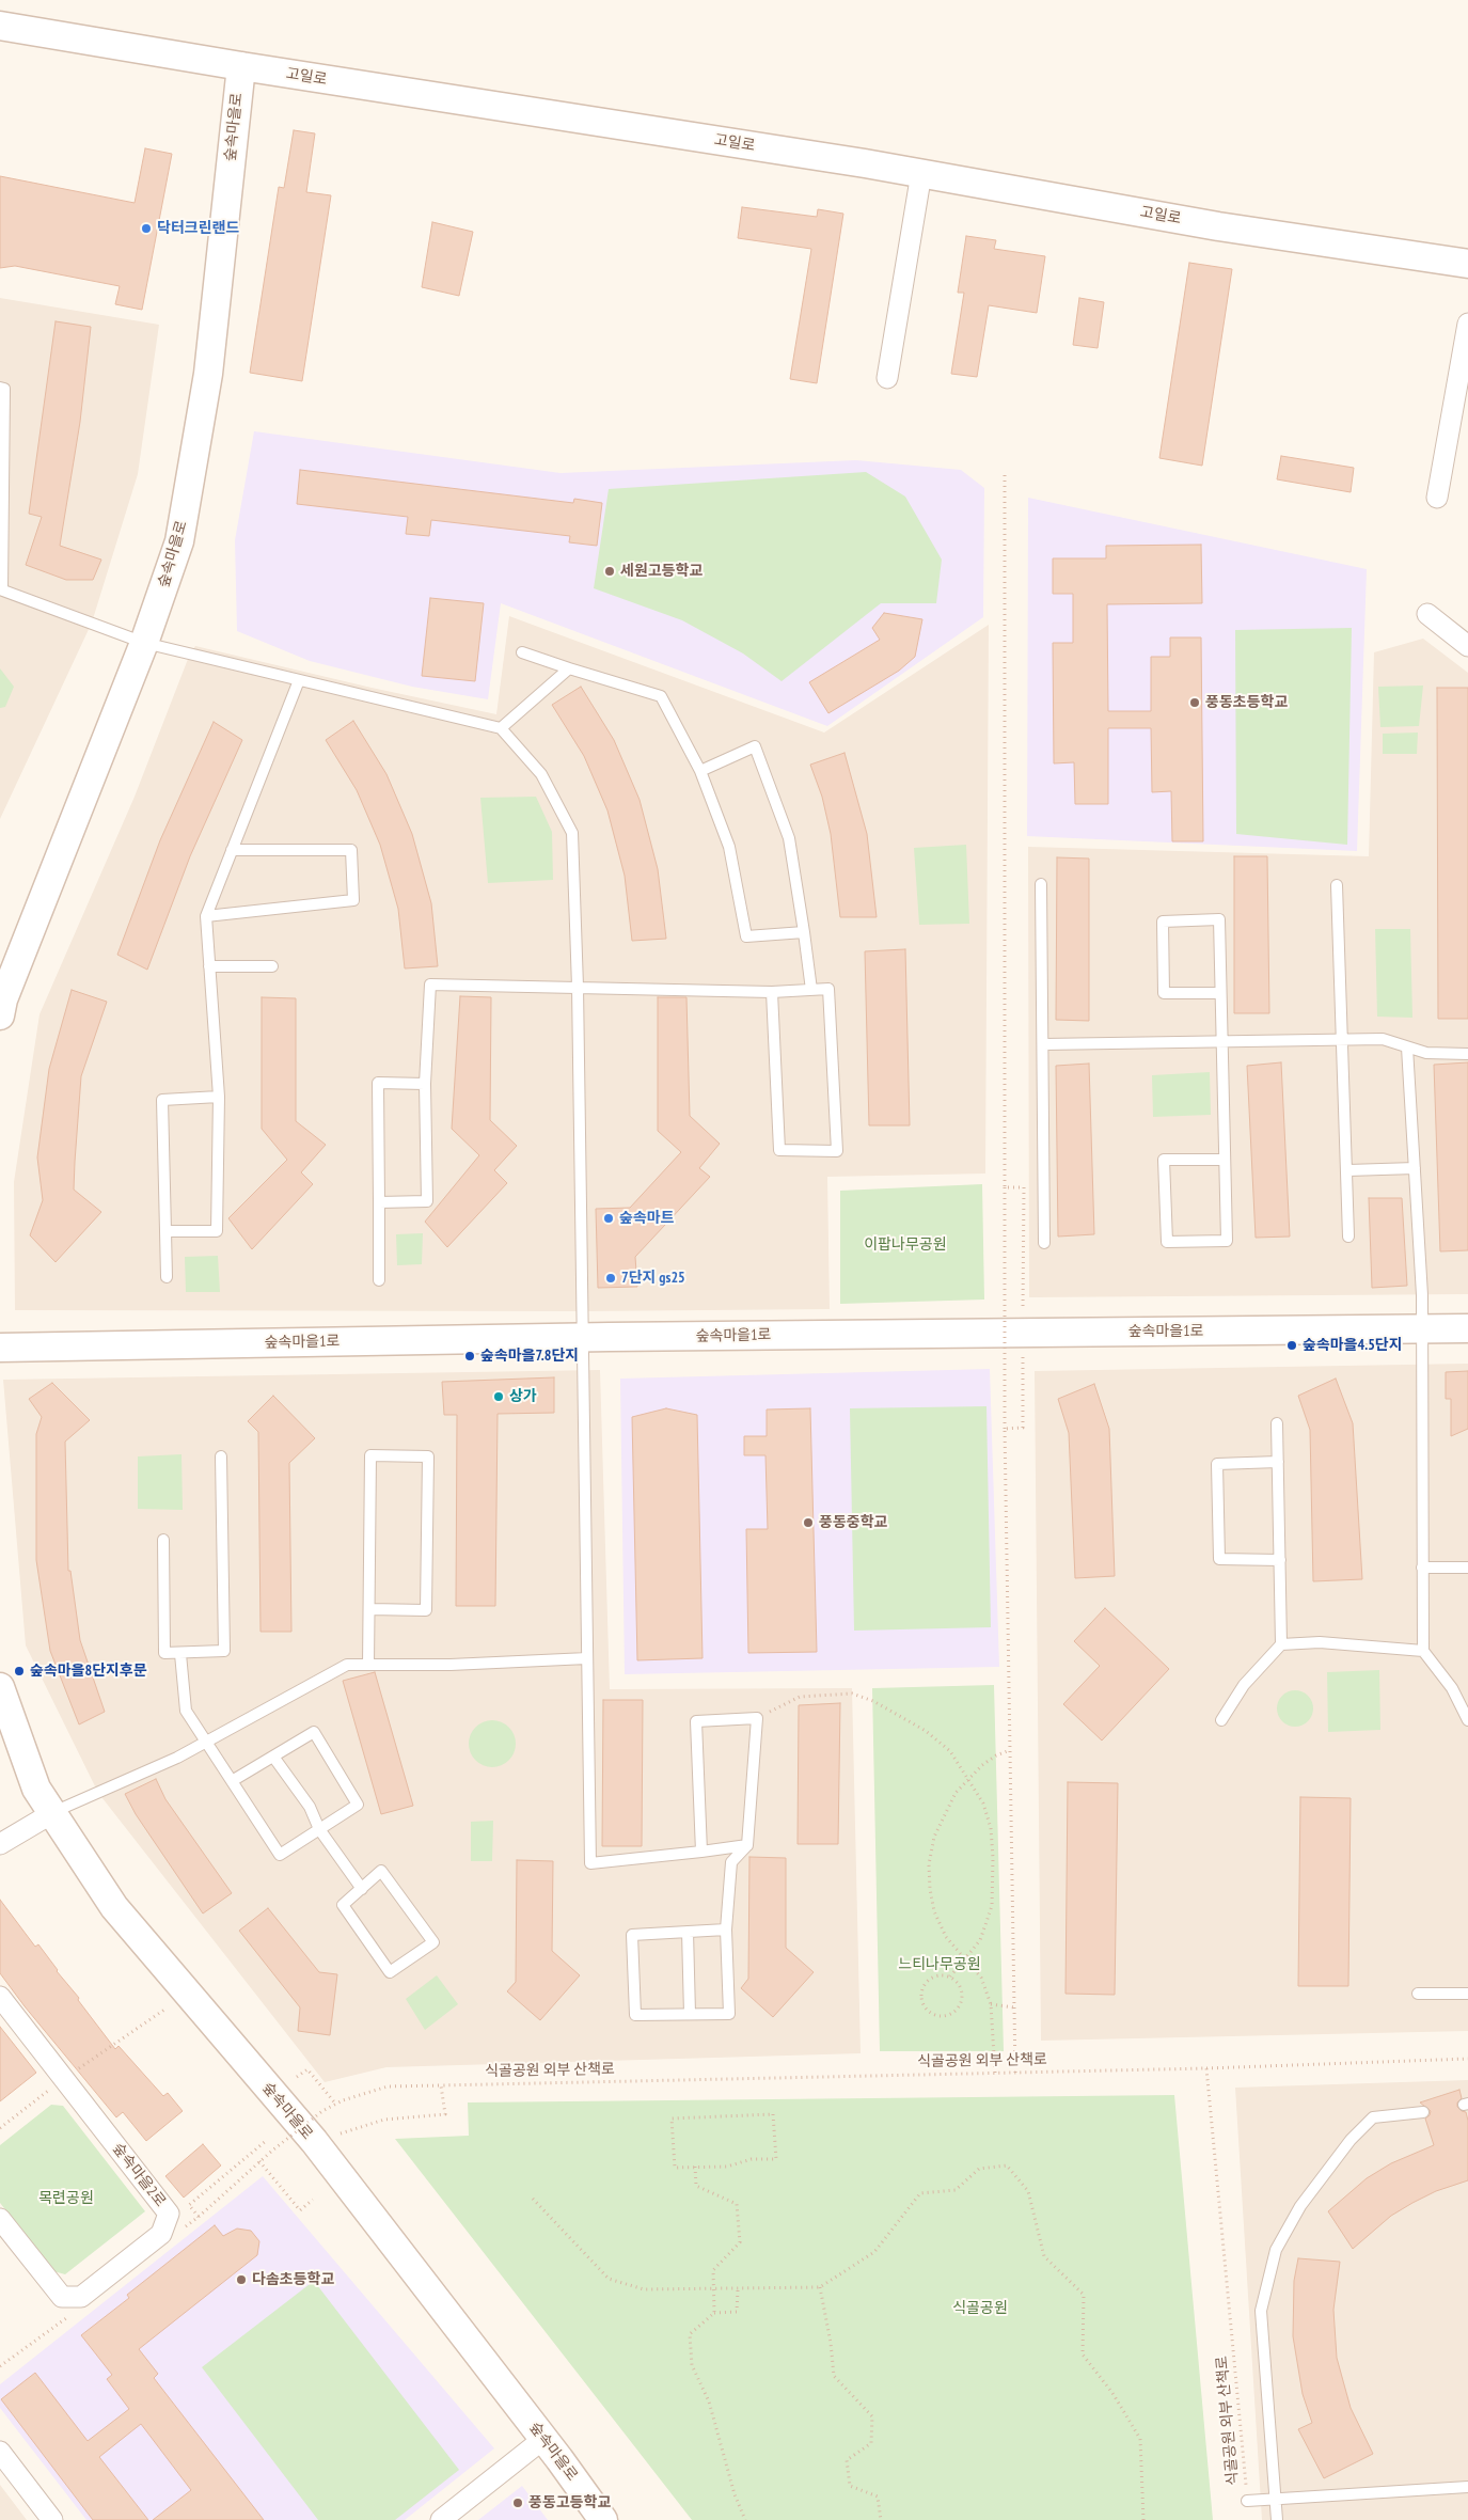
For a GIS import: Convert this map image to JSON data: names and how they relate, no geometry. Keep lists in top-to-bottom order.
{
  "streets": {
    "main road": ["고일로", "숲속마을로", "숲속마을1로"],
    "street": ["숲속마을2로"],
    "path": ["식골공원 외부 산책로"]
  },
  "crossings": [
    ["고일로", "숲속마을로"]
  ],
  "parks": [
    "이팝나무공원",
    "느티나무공원",
    "목련공원",
    "식골공원"
  ],
  "places": [
    "닥터크린랜드",
    "세원고등학교",
    "풍동초등학교",
    "숲속마트",
    "7단지 gs25",
    "숲속마을4.5단지",
    "숲속마을7.8단지",
    "상가",
    "풍동중학교",
    "숲속마을8단지후문",
    "다솜초등학교",
    "풍동고등학교"
  ]
}
